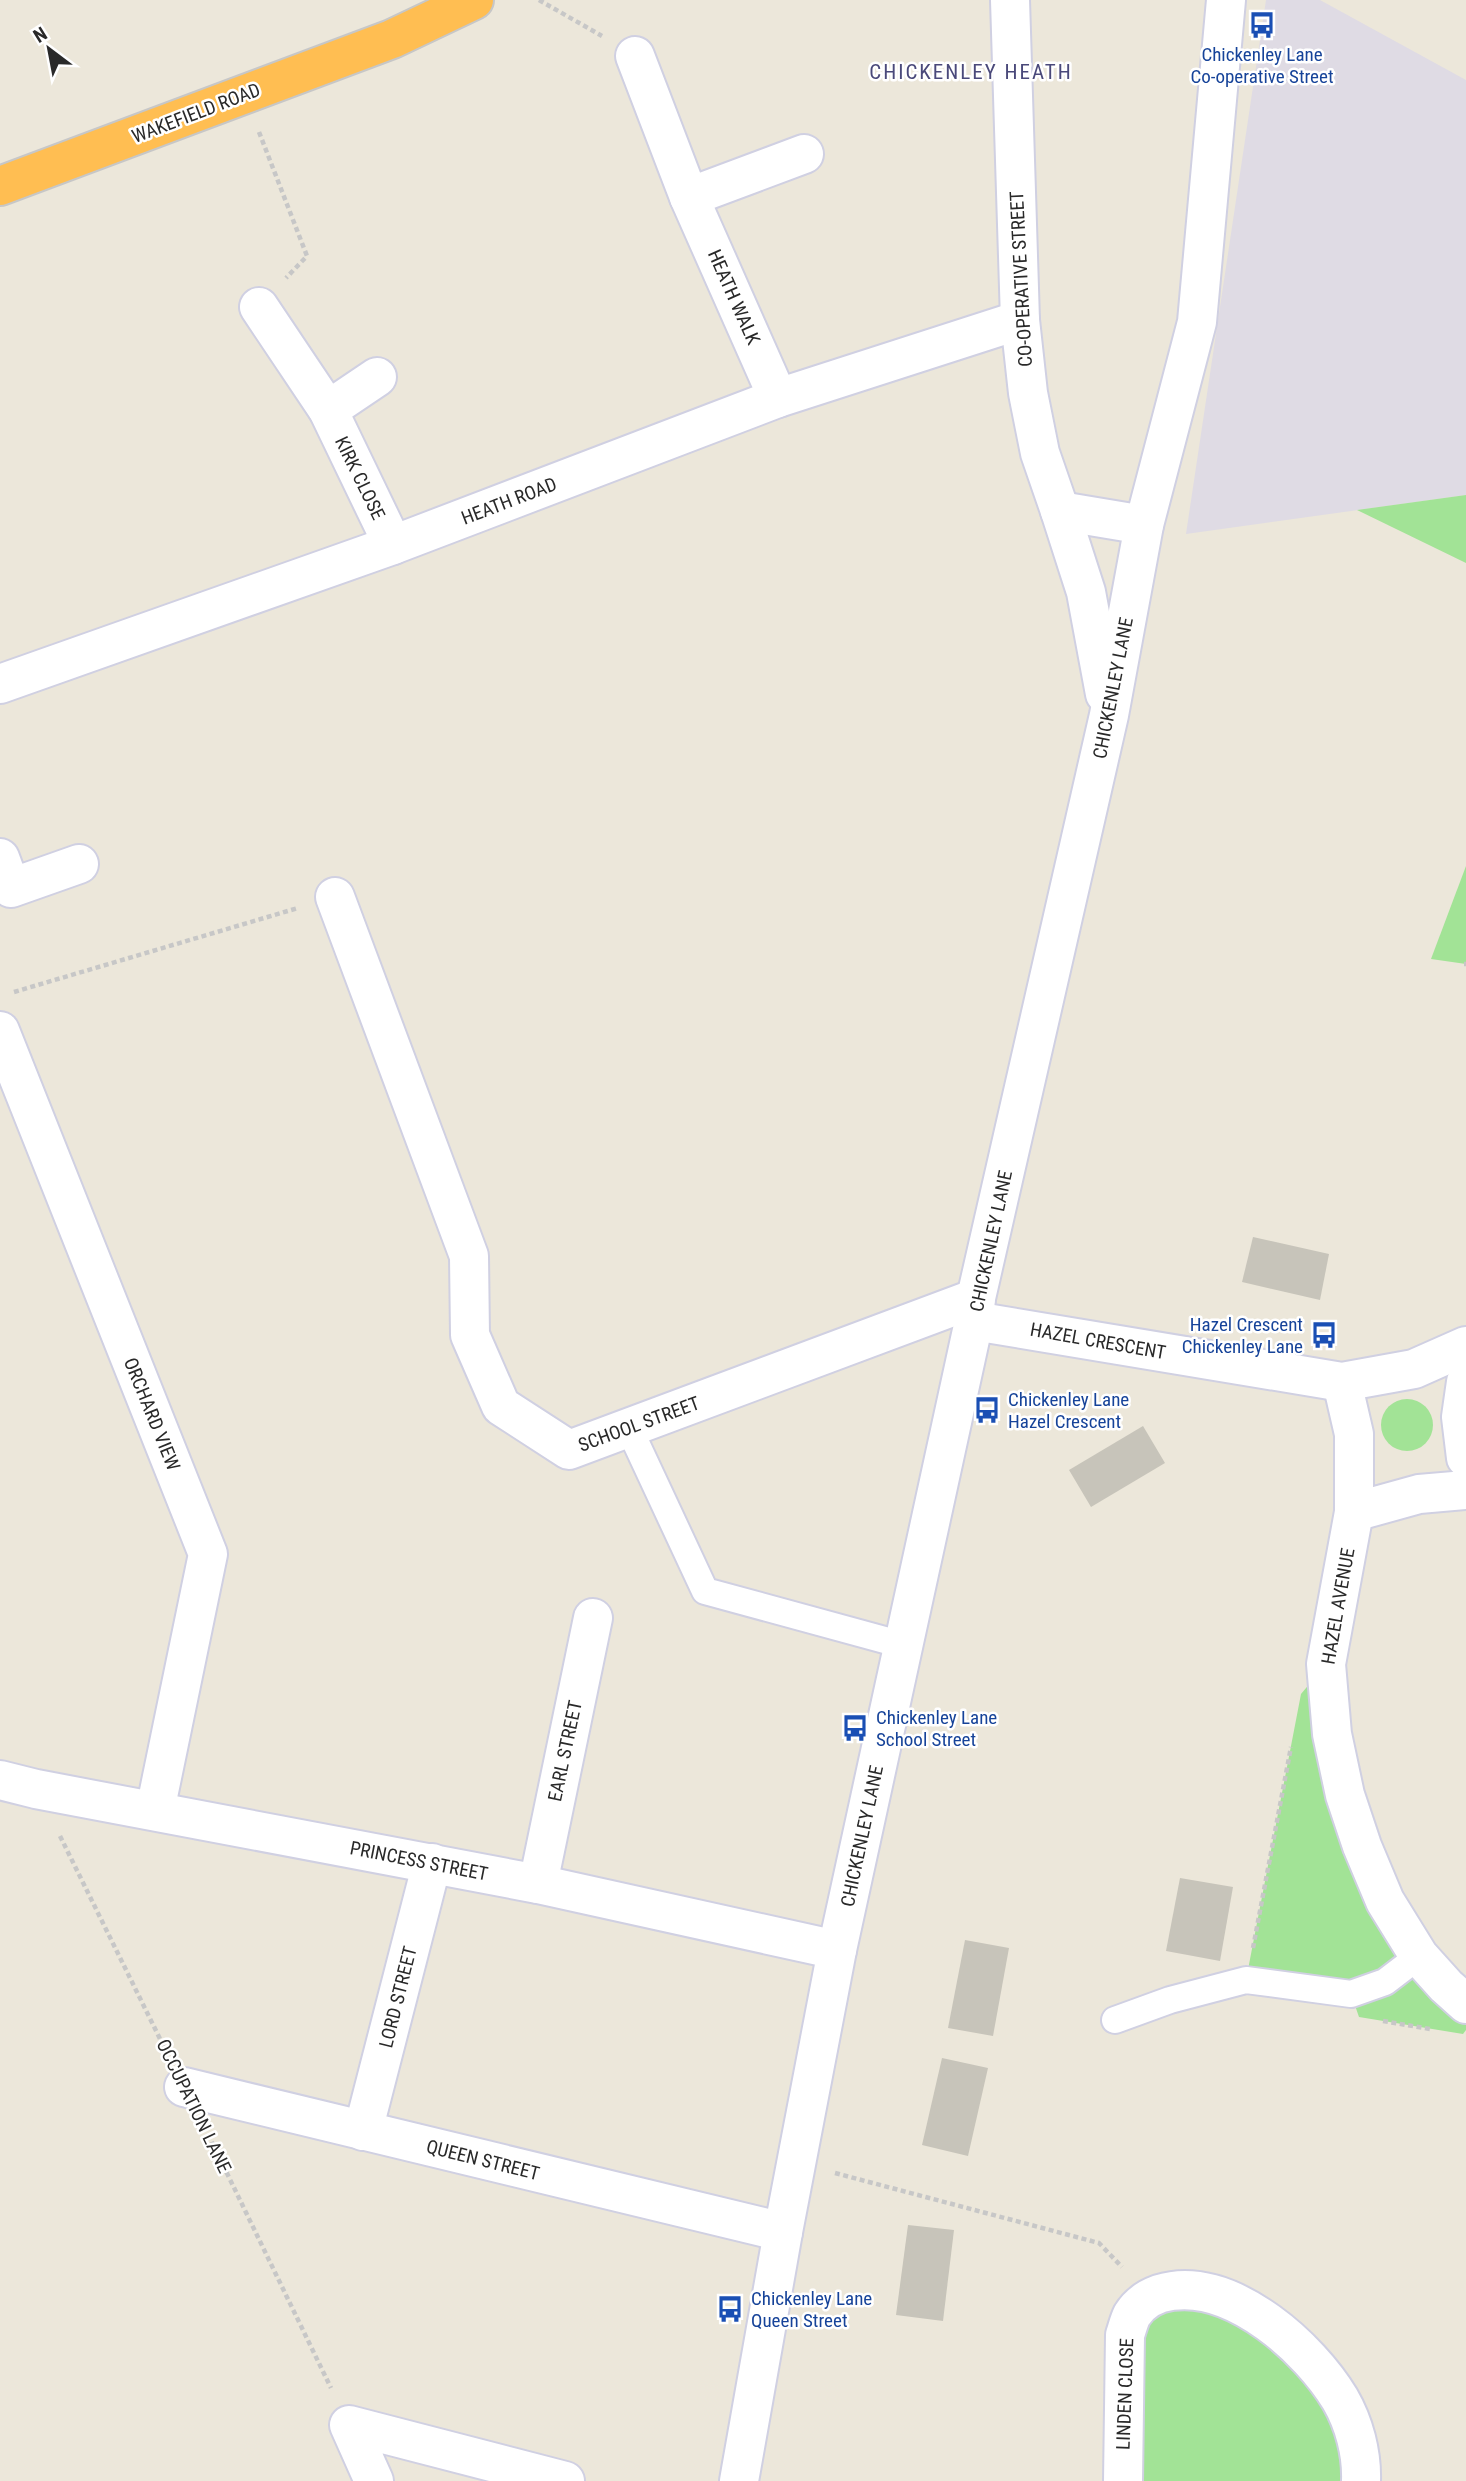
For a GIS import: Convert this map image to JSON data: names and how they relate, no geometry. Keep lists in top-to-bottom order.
{
  "streets": {
    "highway": ["WAKEFIELD ROAD"],
    "street": [
      "CO-OPERATIVE STREET",
      "HEATH WALK",
      "KIRK CLOSE",
      "HEATH ROAD",
      "CHICKENLEY LANE",
      "HAZEL CRESCENT",
      "ORCHARD VIEW",
      "SCHOOL STREET",
      "HAZEL AVENUE",
      "EARL STREET",
      "PRINCESS STREET",
      "LORD STREET",
      "QUEEN STREET",
      "LINDEN CLOSE"
    ],
    "path": ["OCCUPATION LANE"]
  },
  "crossings": [
    ["CO-OPERATIVE STREET", "HEATH ROAD"],
    ["CO-OPERATIVE STREET", "CHICKENLEY LANE"],
    ["HEATH WALK", "HEATH ROAD"],
    ["KIRK CLOSE", "HEATH ROAD"],
    ["CHICKENLEY LANE", "HAZEL CRESCENT"],
    ["CHICKENLEY LANE", "SCHOOL STREET"],
    ["CHICKENLEY LANE", "PRINCESS STREET"],
    ["CHICKENLEY LANE", "QUEEN STREET"],
    ["HAZEL CRESCENT", "SCHOOL STREET"],
    ["HAZEL CRESCENT", "HAZEL AVENUE"],
    ["ORCHARD VIEW", "PRINCESS STREET"],
    ["EARL STREET", "PRINCESS STREET"],
    ["PRINCESS STREET", "LORD STREET"],
    ["PRINCESS STREET", "OCCUPATION LANE"],
    ["LORD STREET", "QUEEN STREET"],
    ["OCCUPATION LANE", "QUEEN STREET"]
  ],
  "districts": ["CHICKENLEY HEATH"],
  "places": {
    "bus stop": [
      "Chickenley Lane Co-operative Street",
      "Hazel Crescent Chickenley Lane",
      "Chickenley Lane Hazel Crescent",
      "Chickenley Lane School Street",
      "Chickenley Lane Queen Street"
    ]
  },
  "north": "top left"
}
